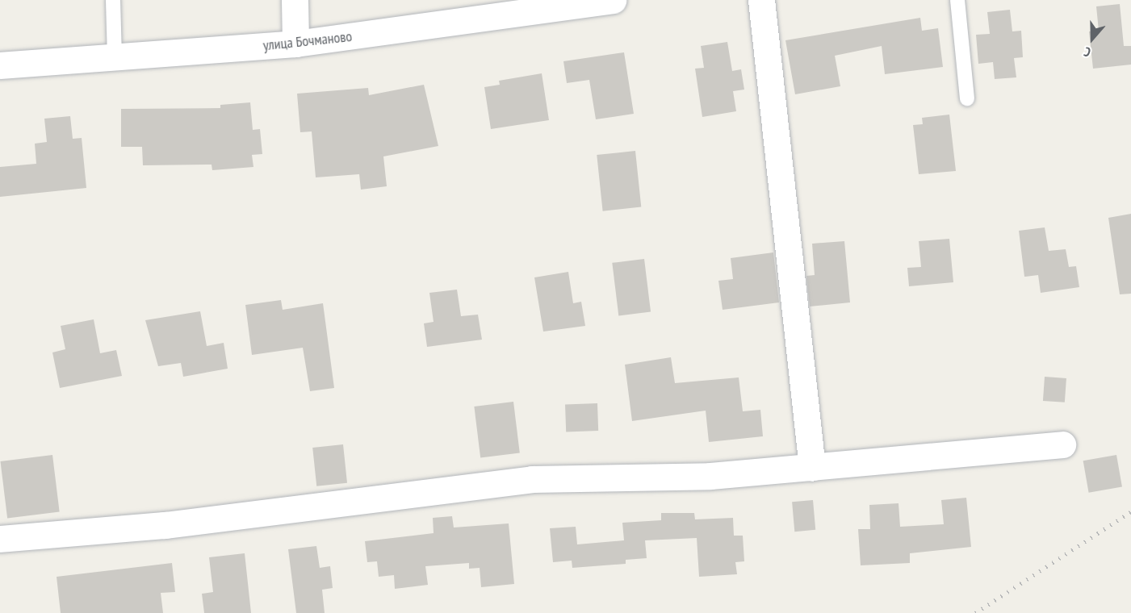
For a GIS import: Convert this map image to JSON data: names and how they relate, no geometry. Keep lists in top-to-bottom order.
{
  "streets": {
    "street": ["улица Бочманово"]
  },
  "north": "bottom"
}
